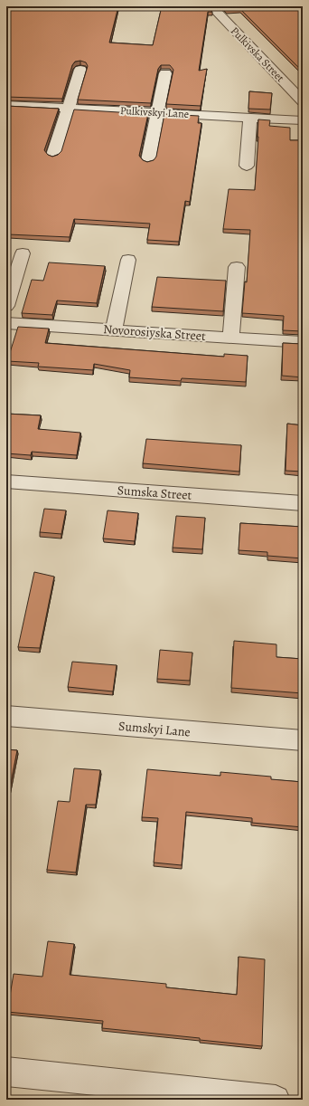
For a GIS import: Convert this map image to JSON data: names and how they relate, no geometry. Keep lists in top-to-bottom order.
{
  "streets": {
    "street": [
      "Pulkivska Street",
      "Pulkivskyi Lane",
      "Novorosiyska Street",
      "Sumska Street",
      "Sumskyi Lane"
    ]
  }
}
